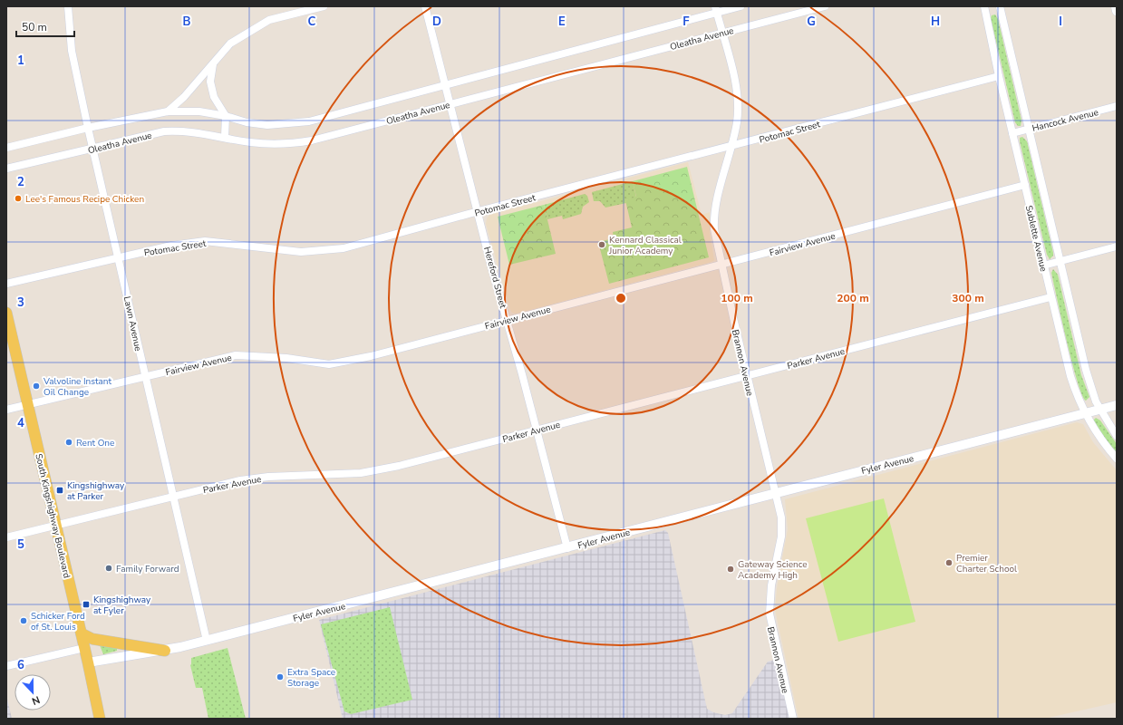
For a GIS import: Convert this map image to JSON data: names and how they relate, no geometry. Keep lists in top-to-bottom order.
{
  "streets": {
    "main road": ["South Kingshighway Boulevard"],
    "street": [
      "Oleatha Avenue",
      "Hancock Avenue",
      "Potomac Street",
      "Sublette Avenue",
      "Fairview Avenue",
      "Hereford Street",
      "Lawn Avenue",
      "Parker Avenue",
      "Brannon Avenue",
      "Fyler Avenue"
    ]
  },
  "crossings": [
    ["Oleatha Avenue", "Hereford Street"],
    ["Oleatha Avenue", "Lawn Avenue"],
    ["Oleatha Avenue", "Brannon Avenue"],
    ["Hancock Avenue", "Sublette Avenue"],
    ["Potomac Street", "Sublette Avenue"],
    ["Potomac Street", "Hereford Street"],
    ["Potomac Street", "Lawn Avenue"],
    ["Potomac Street", "Brannon Avenue"],
    ["Sublette Avenue", "Fairview Avenue"],
    ["Sublette Avenue", "Parker Avenue"],
    ["Sublette Avenue", "Fyler Avenue"],
    ["Fairview Avenue", "Hereford Street"],
    ["Fairview Avenue", "Lawn Avenue"],
    ["Fairview Avenue", "Brannon Avenue"],
    ["Fairview Avenue", "South Kingshighway Boulevard"],
    ["Hereford Street", "Parker Avenue"],
    ["Hereford Street", "Fyler Avenue"],
    ["Lawn Avenue", "Parker Avenue"],
    ["Lawn Avenue", "Fyler Avenue"],
    ["Parker Avenue", "Brannon Avenue"],
    ["Parker Avenue", "South Kingshighway Boulevard"],
    ["Brannon Avenue", "Fyler Avenue"],
    ["Fyler Avenue", "South Kingshighway Boulevard"]
  ],
  "places": {
    "other": [
      "Lee's Famous Recipe Chicken",
      "Kennard Classical Junior Academy",
      "Valvoline Instant Oil Change",
      "Rent One",
      "Premier Charter School",
      "Family Forward",
      "Gateway Science Academy High",
      "Schicker Ford of St. Louis",
      "Extra Space Storage"
    ],
    "transit": ["Kingshighway at Parker", "Kingshighway at Fyler"]
  },
  "scale_bar": "50 m",
  "north": "bottom",
  "grid": {
    "columns": [
      "B",
      "C",
      "D",
      "E",
      "F",
      "G",
      "H",
      "I"
    ],
    "rows": [
      "1",
      "2",
      "3",
      "4",
      "5",
      "6"
    ]
  },
  "rings": ["100 m", "200 m", "300 m"]
}
